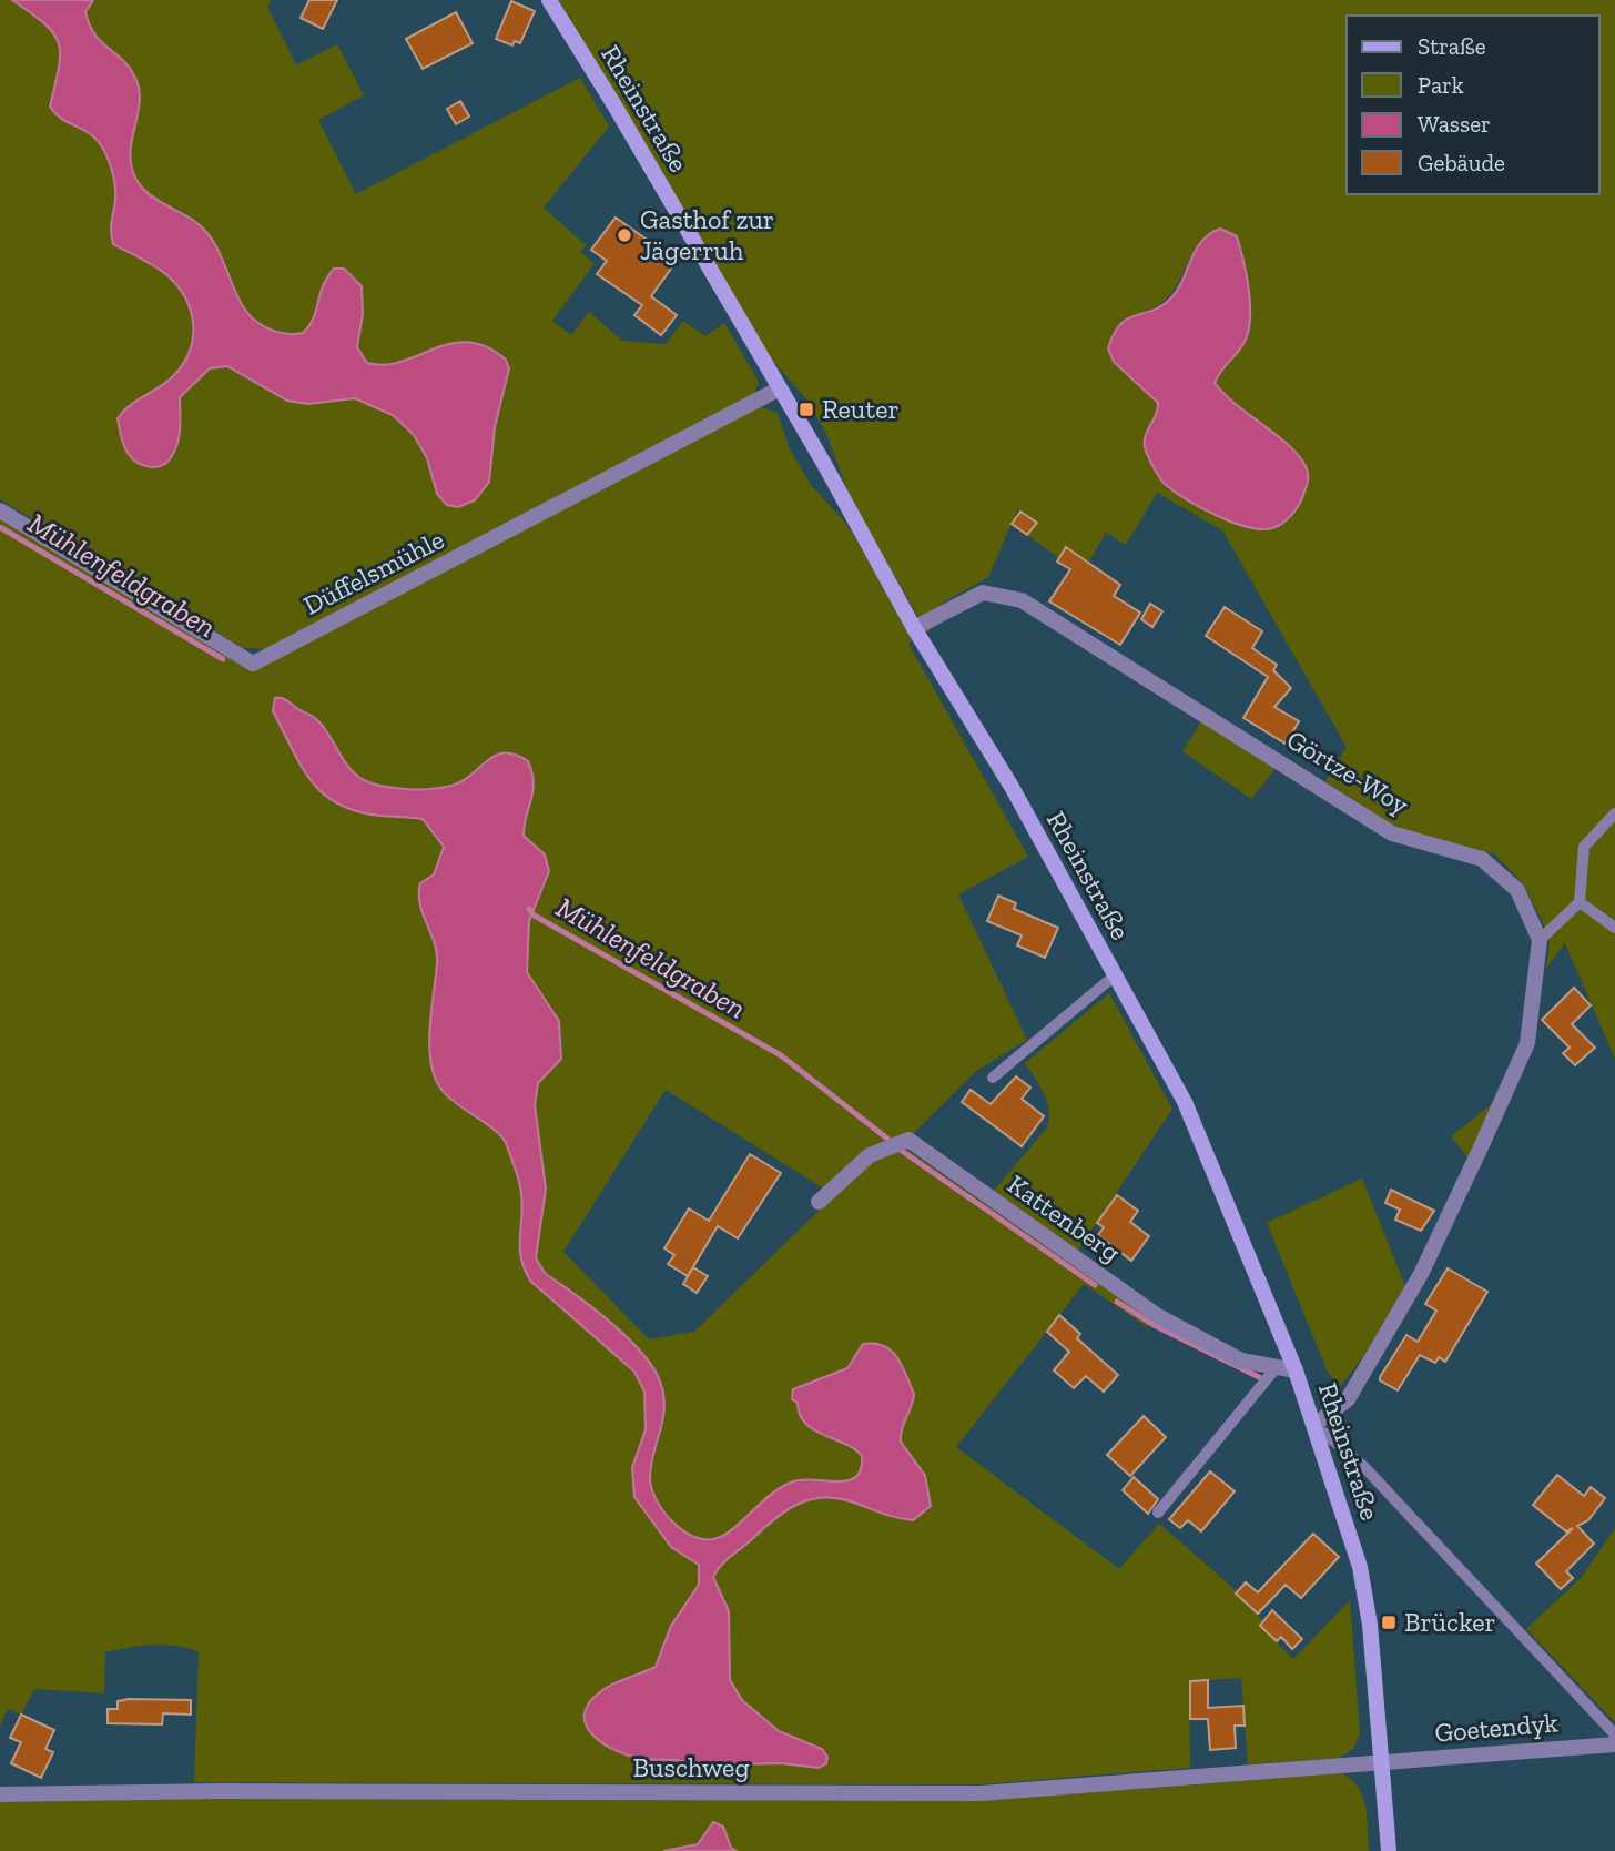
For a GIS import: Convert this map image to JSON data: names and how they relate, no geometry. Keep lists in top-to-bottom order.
{
  "streets": {
    "main road": ["Rheinstraße"],
    "street": [
      "Düffelsmühle",
      "Görtze-Woy",
      "Kattenberg",
      "Goetendyk",
      "Buschweg"
    ]
  },
  "crossings": [
    ["Rheinstraße", "Düffelsmühle"],
    ["Rheinstraße", "Görtze-Woy"],
    ["Rheinstraße", "Kattenberg"],
    ["Rheinstraße", "Goetendyk"],
    ["Rheinstraße", "Buschweg"],
    ["Goetendyk", "Buschweg"]
  ],
  "water": ["Mühlenfeldgraben"],
  "places": {
    "other": ["Gasthof zur Jägerruh"],
    "transit": ["Reuter", "Brücker"]
  },
  "legend": [
    "Straße",
    "Park",
    "Wasser",
    "Gebäude"
  ]
}
